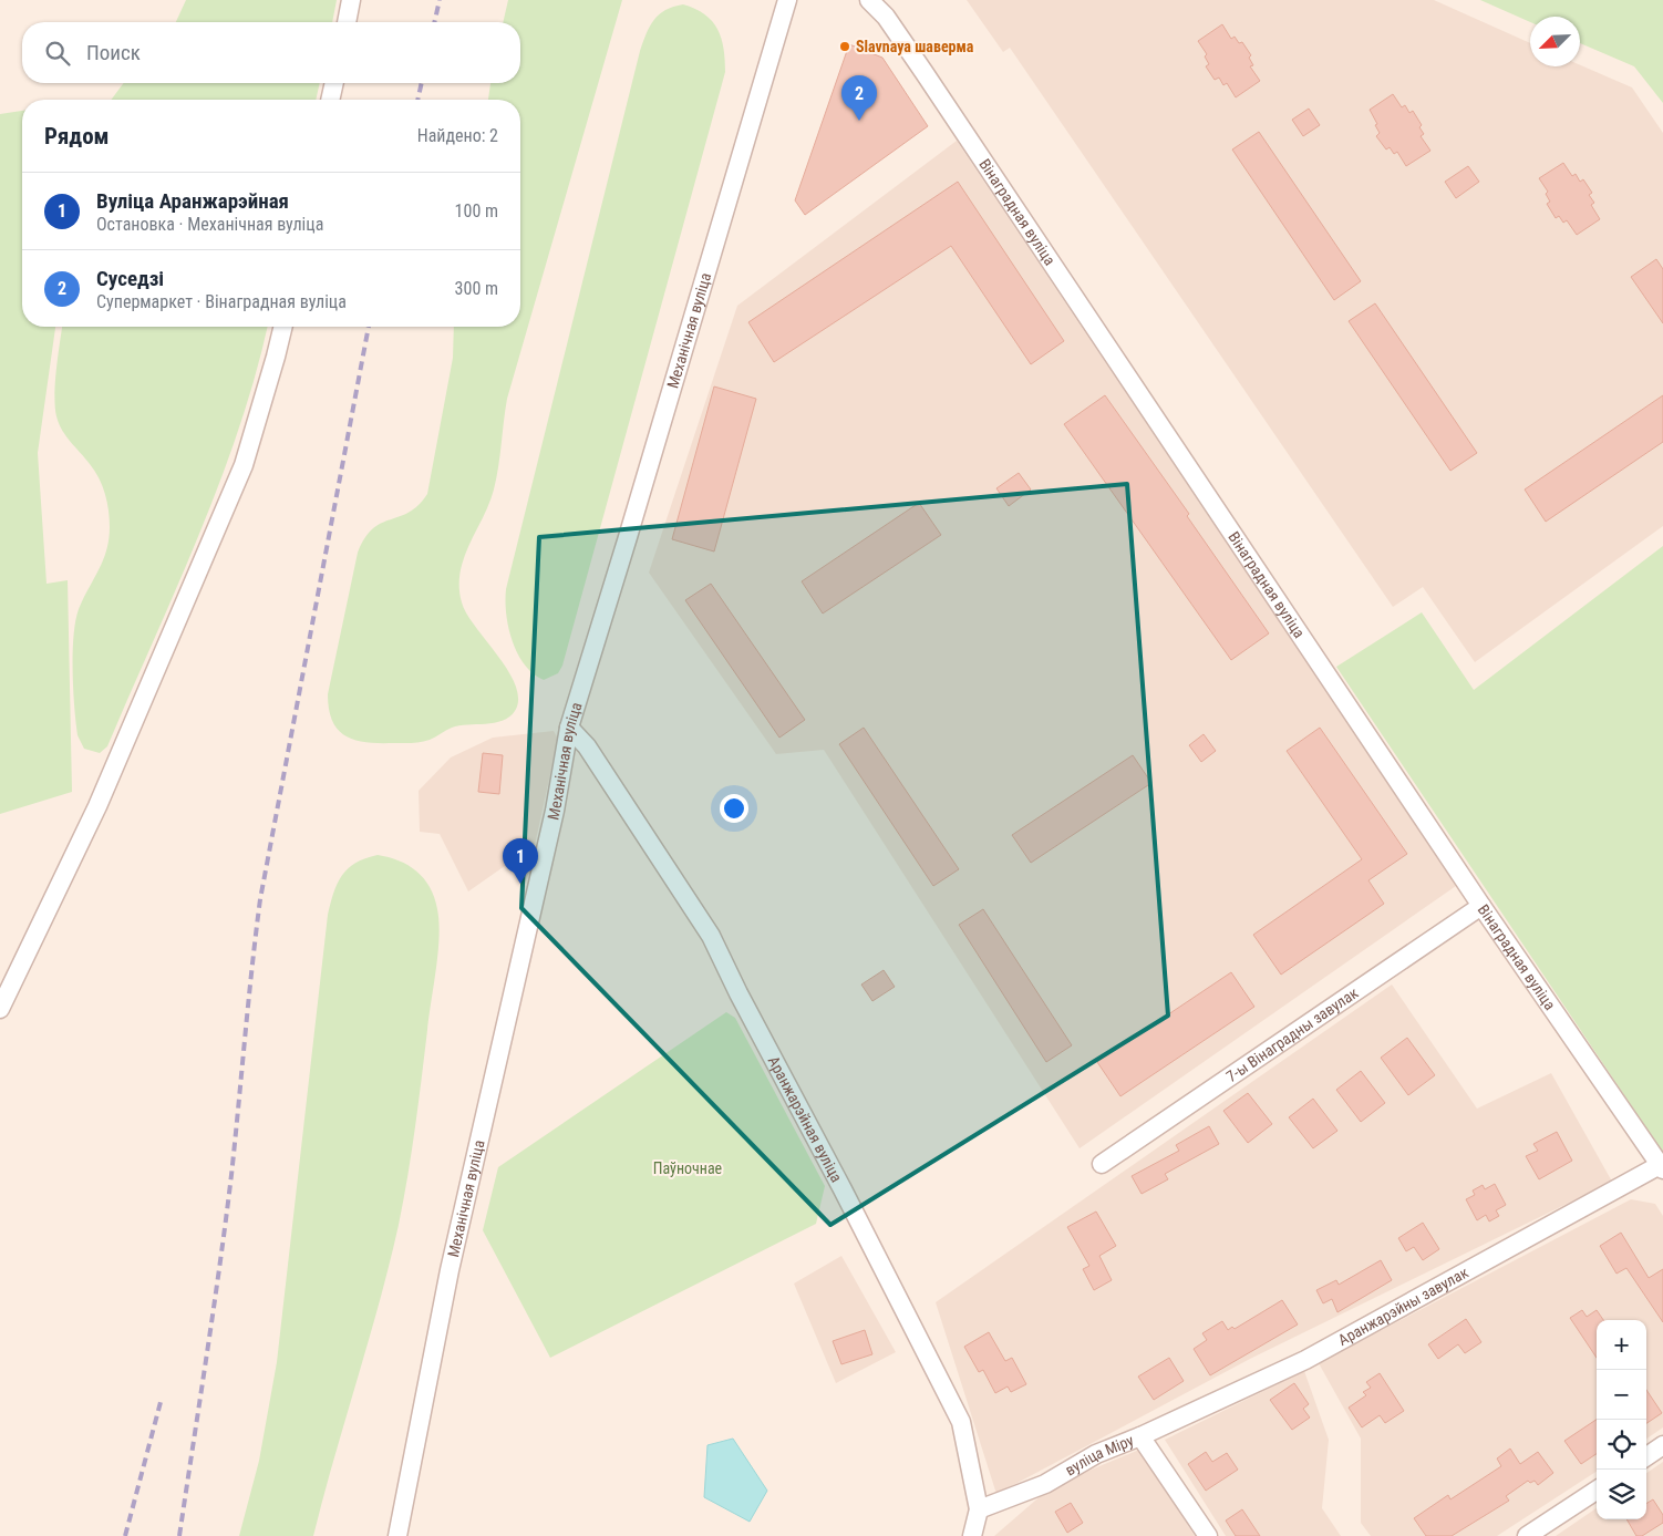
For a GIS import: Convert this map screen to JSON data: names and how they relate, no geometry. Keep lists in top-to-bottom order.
{
  "streets": {
    "street": [
      "Вінаградная вуліца",
      "Механічная вуліца",
      "7-ы Вінаградны завулак",
      "Аранжарэйная вуліца",
      "Аранжарэйны завулак",
      "вуліца Міру"
    ]
  },
  "crossings": [
    ["Вінаградная вуліца", "7-ы Вінаградны завулак"],
    ["Вінаградная вуліца", "Аранжарэйны завулак"],
    ["Механічная вуліца", "Аранжарэйная вуліца"],
    ["Аранжарэйная вуліца", "вуліца Міру"],
    ["Аранжарэйны завулак", "вуліца Міру"]
  ],
  "parks": ["Паўночнае"],
  "places": ["Slavnaya шаверма"],
  "north": "bottom left",
  "page": {
    "search": "Поиск",
    "pins": ["2", "1"],
    "heading": ["Рядом", "Найдено: 2"],
    "list": [
      {
        "mark": "1",
        "name": "Вуліца Аранжарэйная",
        "note": "Остановка · Механічная вуліца",
        "value": "100 m"
      },
      {
        "mark": "2",
        "name": "Суседзі",
        "note": "Супермаркет · Вінаградная вуліца",
        "value": "300 m"
      }
    ],
    "map_buttons": ["+", "−"]
  }
}
